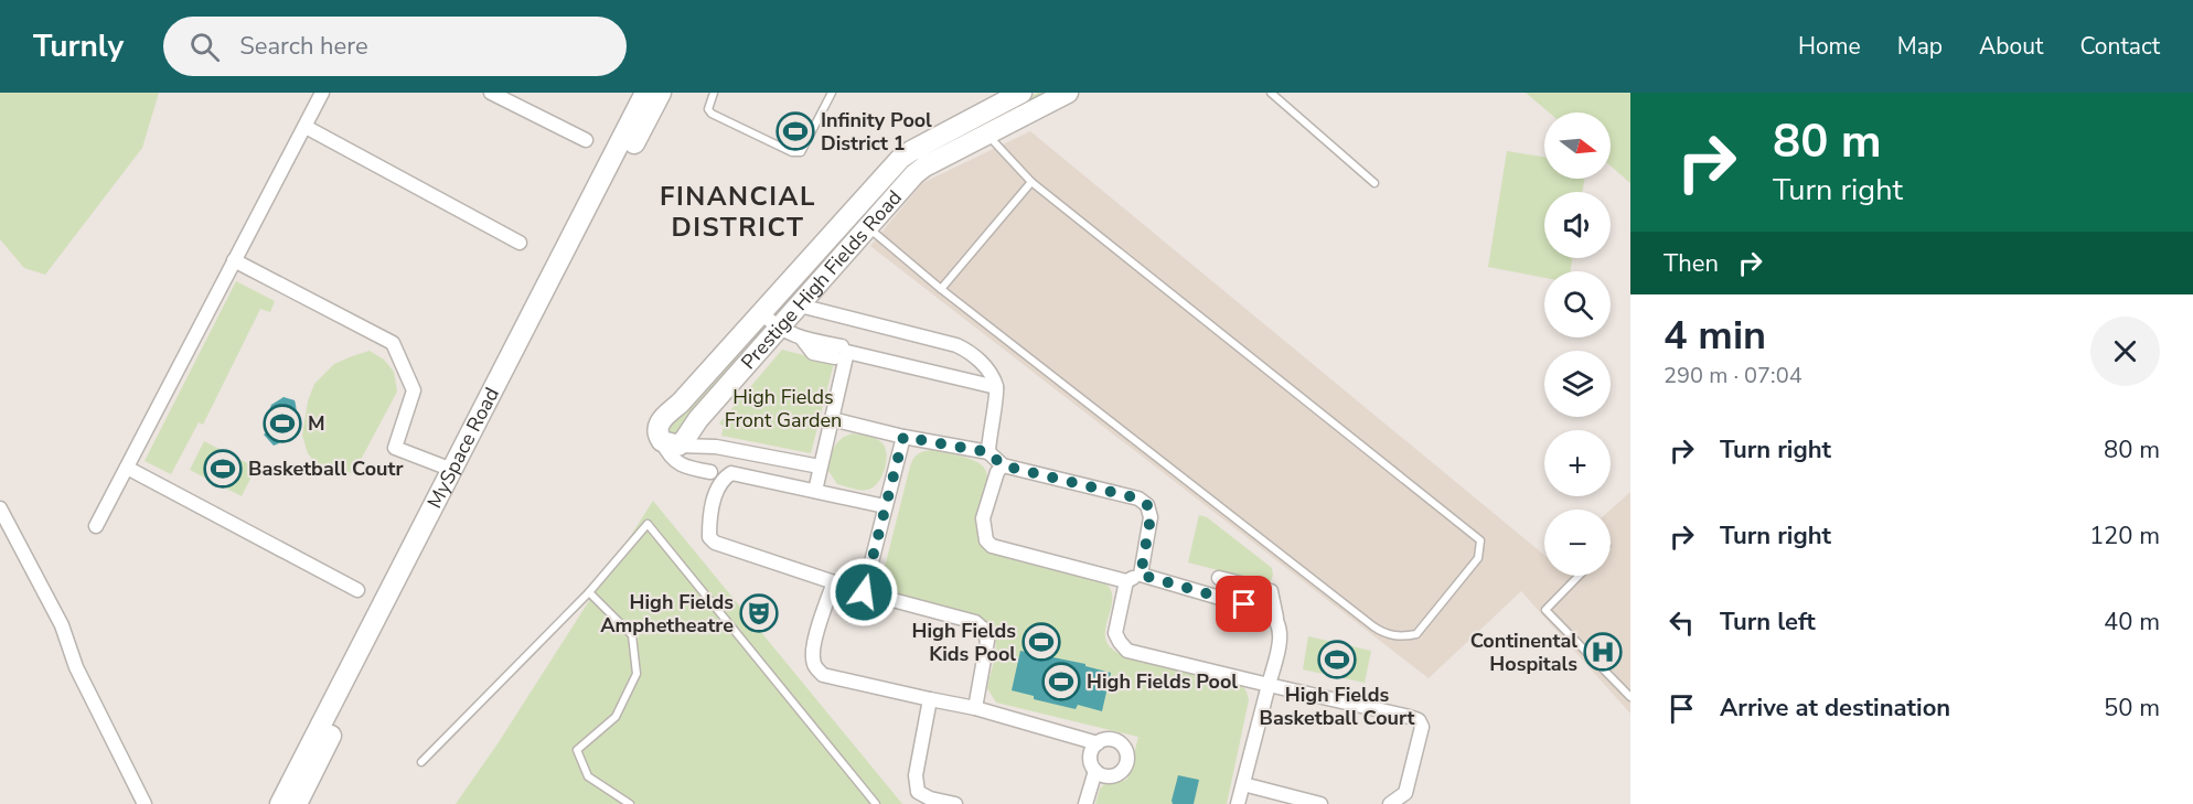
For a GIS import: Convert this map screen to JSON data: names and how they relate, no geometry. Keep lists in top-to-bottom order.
{
  "streets": {
    "street": ["Prestige High Fields Road", "MySpace Road"]
  },
  "districts": ["FINANCIAL DISTRICT"],
  "parks": ["High Fields Front Garden"],
  "places": {
    "sports": [
      "Infinity Pool District 1",
      "M",
      "Basketball Coutr",
      "High Fields Kids Pool",
      "High Fields Basketball Court",
      "High Fields Pool"
    ],
    "theatre": ["High Fields Amphetheatre"],
    "hospital": ["Continental Hospitals"]
  },
  "north": "right",
  "page": {
    "header": "Turnly",
    "search": "Search here",
    "nav": [
      "Home",
      "Map",
      "About",
      "Contact"
    ],
    "turn": ["80 m", "Turn right"],
    "map_buttons": ["+", "−"],
    "then": "Then",
    "heading": ["4 min", "290 m · 07:04"],
    "list": [
      {
        "name": "Turn right",
        "value": "80 m"
      },
      {
        "name": "Turn right",
        "value": "120 m"
      },
      {
        "name": "Turn left",
        "value": "40 m"
      },
      {
        "name": "Arrive at destination",
        "value": "50 m"
      }
    ]
  }
}
